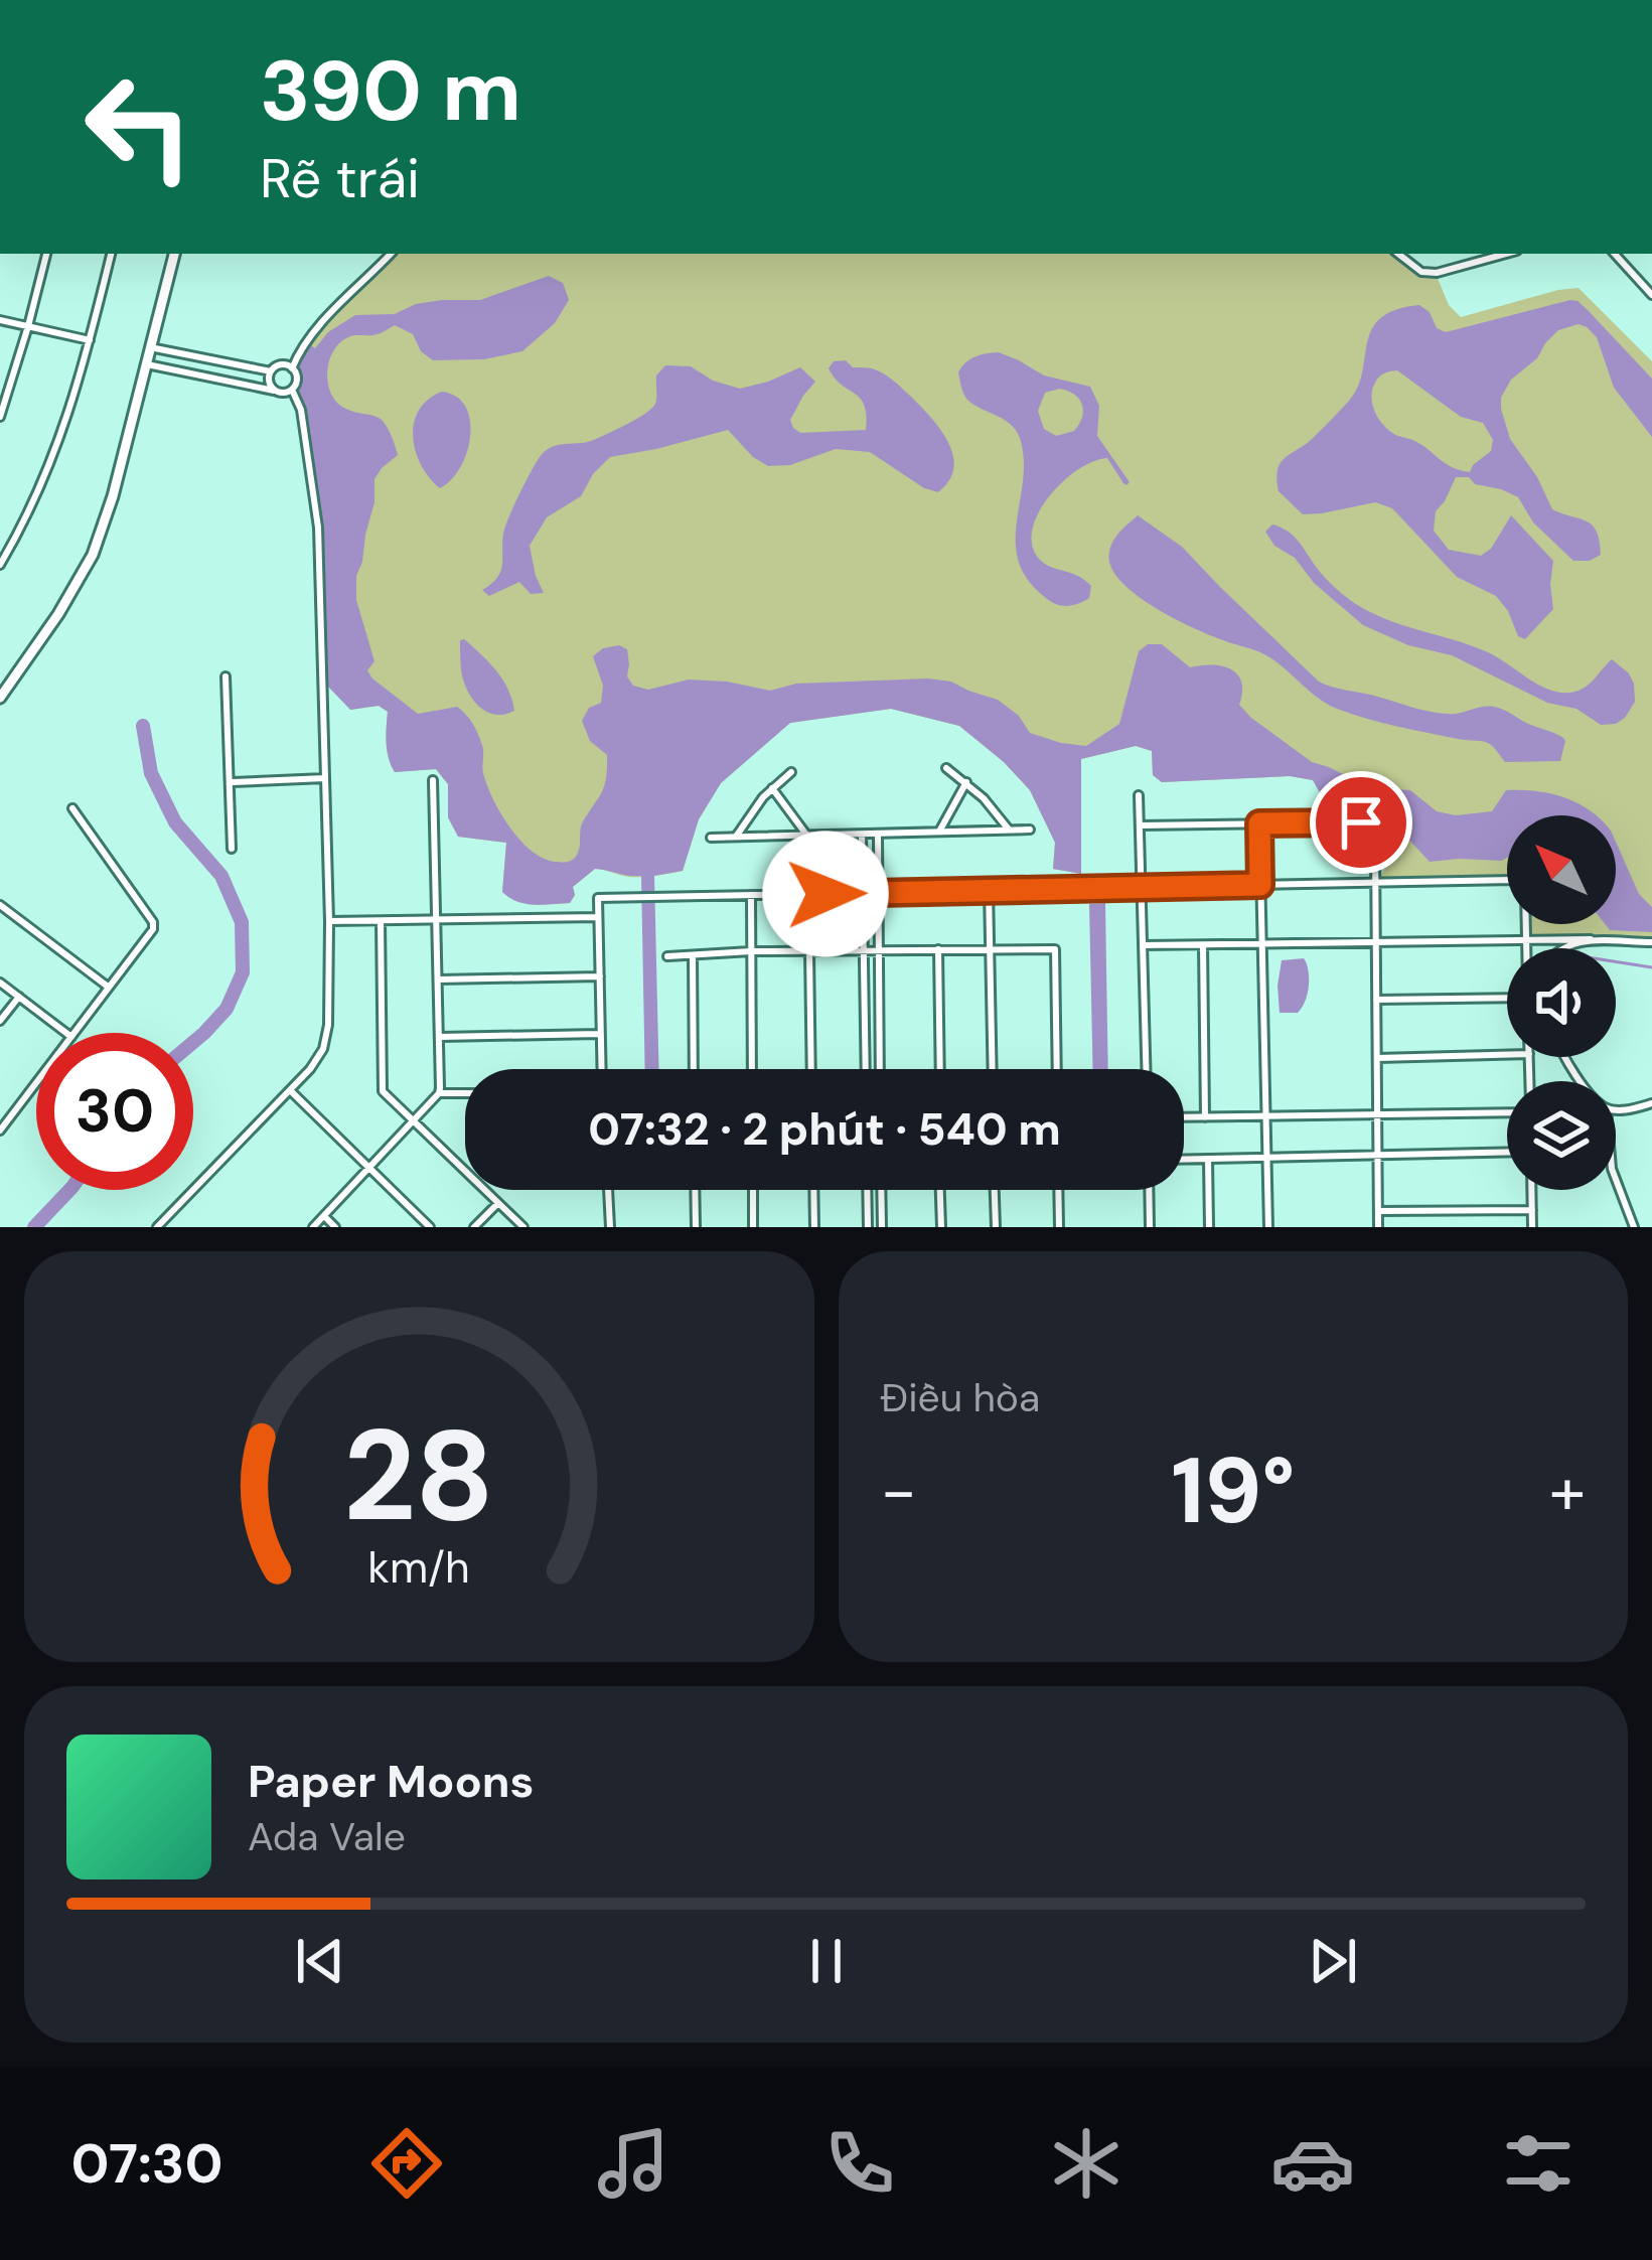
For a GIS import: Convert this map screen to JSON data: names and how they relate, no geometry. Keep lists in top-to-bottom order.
{
  "north": "top left",
  "page": {
    "turn": ["390 m", "Rẽ trái"],
    "limit": "30",
    "trip": "07:32 · 2 phút · 540 m",
    "tile": "Điều hòa",
    "heat": ["−", "19°", "+"],
    "song": ["Paper Moons", "Ada Vale"],
    "tabs": "07:30",
    "gauge": ["28", "km/h"]
  }
}
